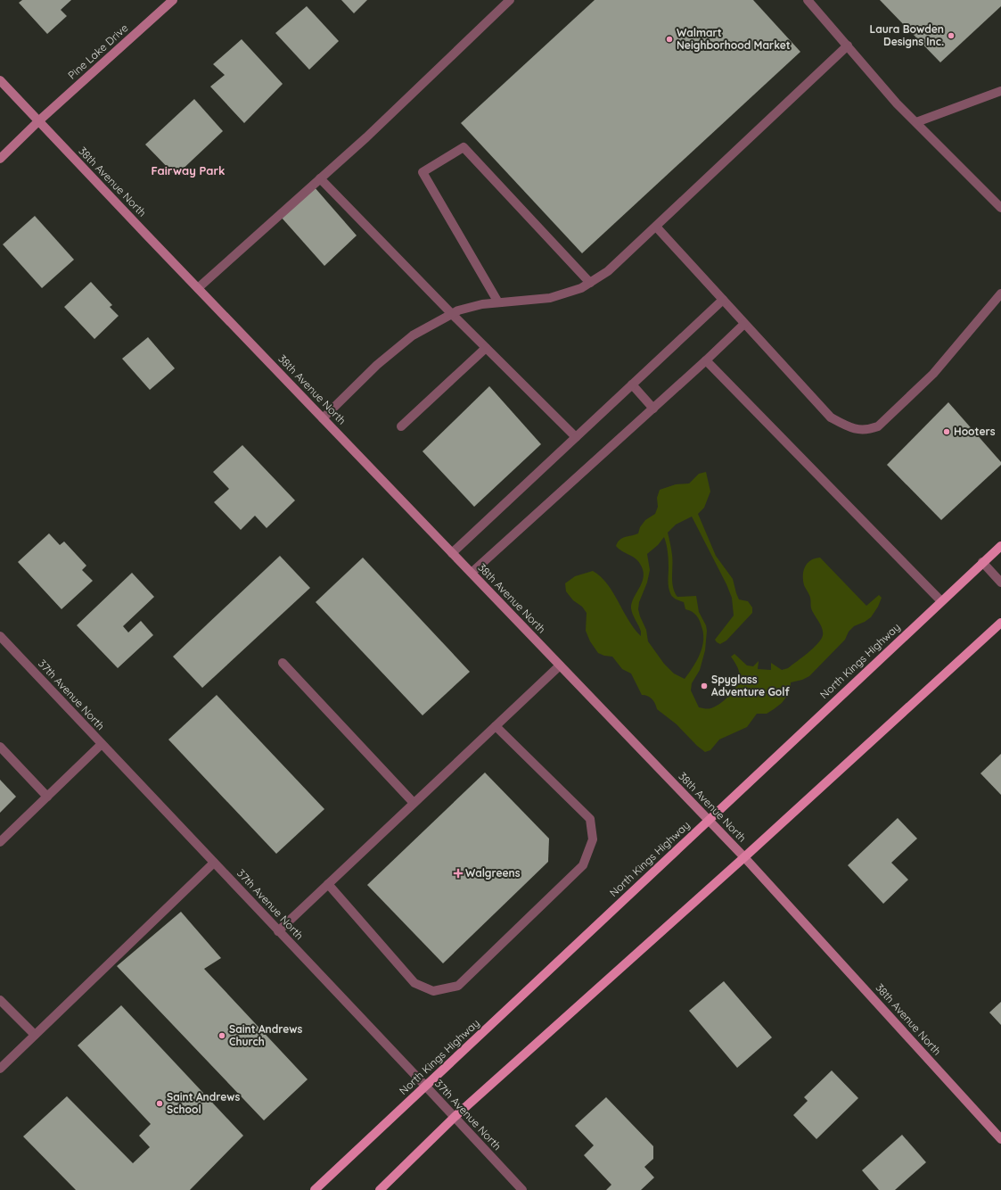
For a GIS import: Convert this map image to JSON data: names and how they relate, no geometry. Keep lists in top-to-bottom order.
{
  "streets": {
    "main road": ["Pine Lake Drive", "38th Avenue North", "North Kings Highway"],
    "street": ["37th Avenue North"]
  },
  "crossings": [
    ["Pine Lake Drive", "38th Avenue North"],
    ["38th Avenue North", "North Kings Highway"],
    ["North Kings Highway", "37th Avenue North"]
  ],
  "districts": ["Fairway Park"],
  "places": {
    "other": [
      "Laura Bowden Designs Inc.",
      "Walmart Neighborhood Market",
      "Hooters",
      "Spyglass Adventure Golf",
      "Saint Andrews Church",
      "Saint Andrews School"
    ],
    "health": ["Walgreens"]
  }
}
